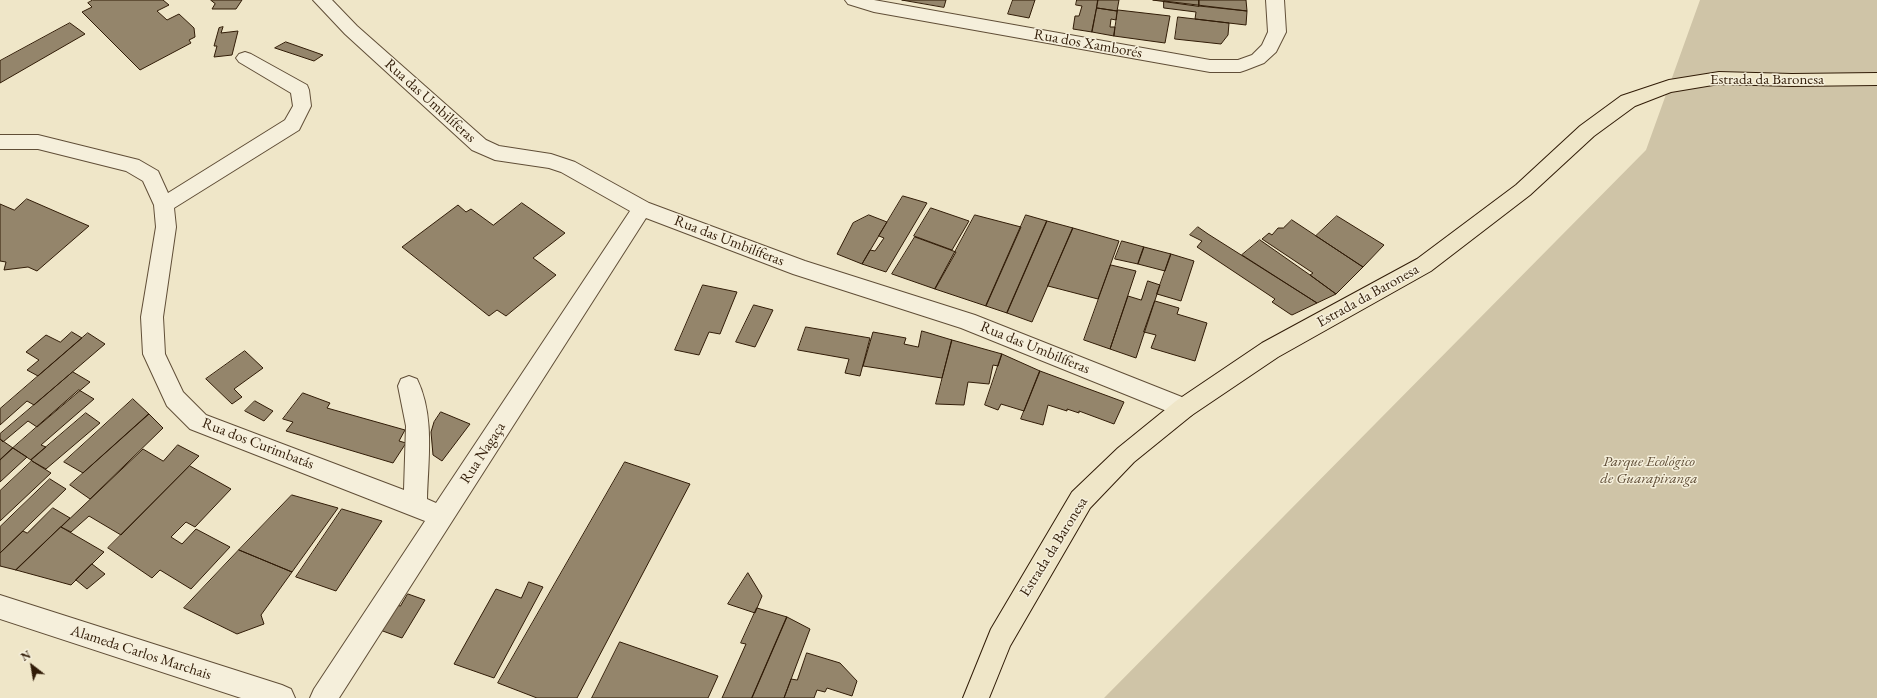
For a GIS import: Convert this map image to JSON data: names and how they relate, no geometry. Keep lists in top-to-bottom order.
{
  "streets": {
    "main road": ["Estrada da Baronesa"],
    "street": [
      "Rua dos Xamborés",
      "Rua das Umbilíferas",
      "Rua dos Curimbatás",
      "Rua Nagaça",
      "Alameda Carlos Marchais"
    ]
  },
  "crossings": [
    ["Estrada da Baronesa", "Rua das Umbilíferas"],
    ["Rua das Umbilíferas", "Rua Nagaça"],
    ["Rua dos Curimbatás", "Rua Nagaça"]
  ],
  "parks": ["Parque Ecológico de Guarapiranga"],
  "north": "top left"
}
